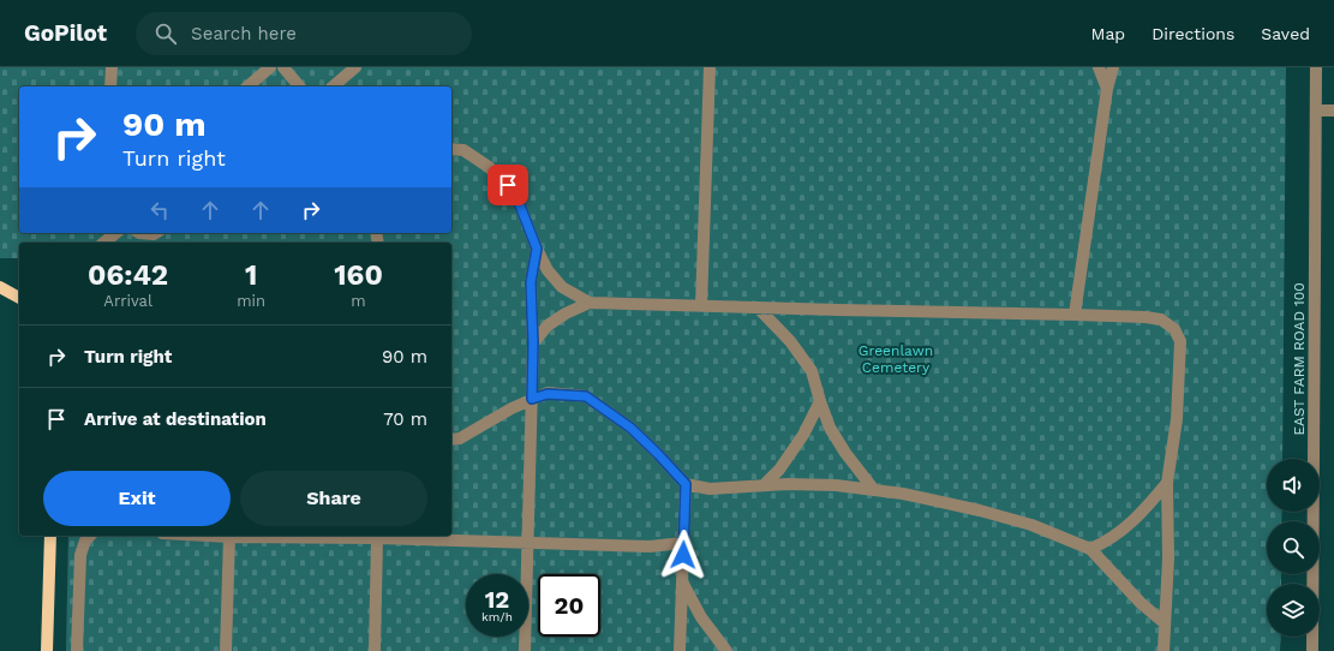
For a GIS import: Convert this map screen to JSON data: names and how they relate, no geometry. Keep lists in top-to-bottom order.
{
  "streets": {
    "street": ["EAST FARM ROAD 100"]
  },
  "parks": ["Greenlawn Cemetery"],
  "page": {
    "header": "GoPilot",
    "search": "Search here",
    "nav": ["Map", "Directions", "Saved"],
    "turn": ["90 m", "Turn right"],
    "eta": [
      "06:42",
      "Arrival",
      "1",
      "min",
      "160",
      "m"
    ],
    "list": [
      {
        "name": "Turn right",
        "value": "90 m"
      },
      {
        "name": "Arrive at destination",
        "value": "70 m"
      }
    ],
    "buttons": ["Exit", "Share"],
    "speed": "12 km/h",
    "limit": "20"
  }
}
